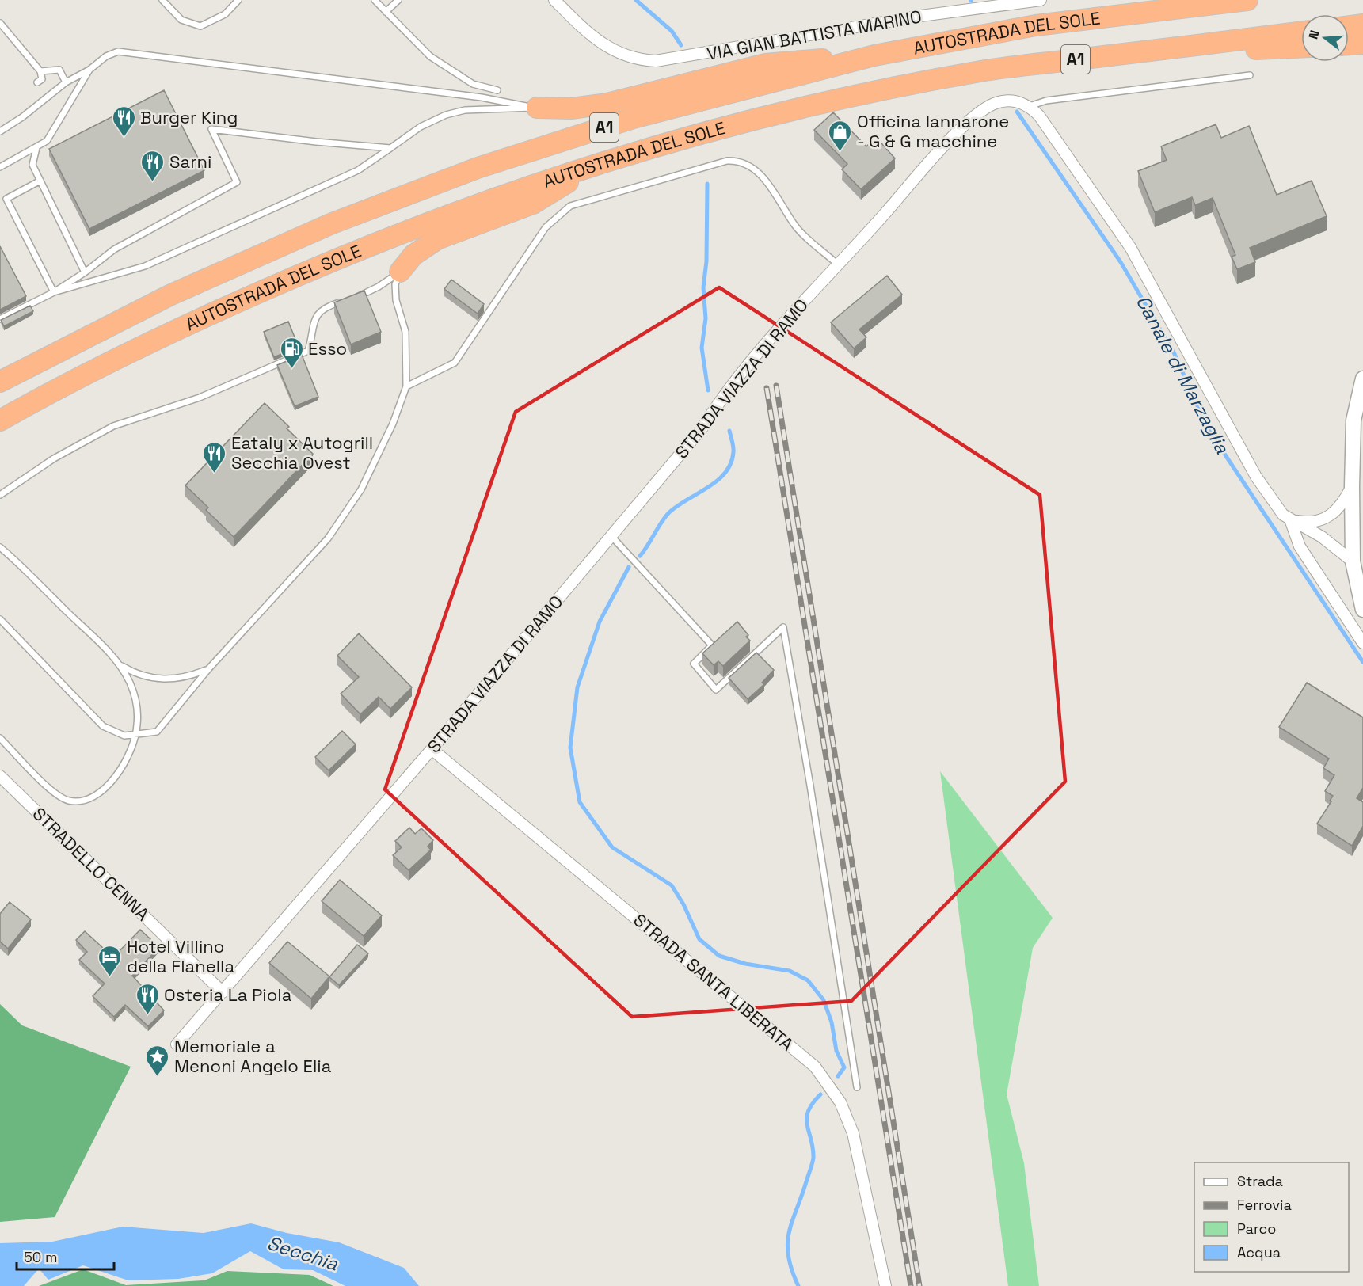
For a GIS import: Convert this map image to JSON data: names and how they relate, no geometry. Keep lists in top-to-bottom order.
{
  "streets": {
    "highway": ["AUTOSTRADA DEL SOLE", "A1"],
    "street": [
      "VIA GIAN BATTISTA MARINO",
      "STRADA VIAZZA DI RAMO",
      "STRADELLO CENNA",
      "STRADA SANTA LIBERATA"
    ]
  },
  "crossings": [
    ["STRADA VIAZZA DI RAMO", "STRADELLO CENNA"],
    ["STRADA VIAZZA DI RAMO", "STRADA SANTA LIBERATA"]
  ],
  "water": ["Canale di Marzaglia", "Secchia"],
  "places": {
    "restaurant": [
      "Burger King",
      "Sarni",
      "Eataly x Autogrill Secchia Ovest",
      "Osteria La Piola"
    ],
    "shop": ["Officina Iannarone - G & G macchine"],
    "fuel station": ["Esso"],
    "hotel": ["Hotel Villino della Flanella"],
    "place": ["Memoriale a Menoni Angelo Elia"]
  },
  "legend": [
    "Strada",
    "Ferrovia",
    "Parco",
    "Acqua"
  ],
  "scale_bar": "50 m",
  "north": "left"
}
